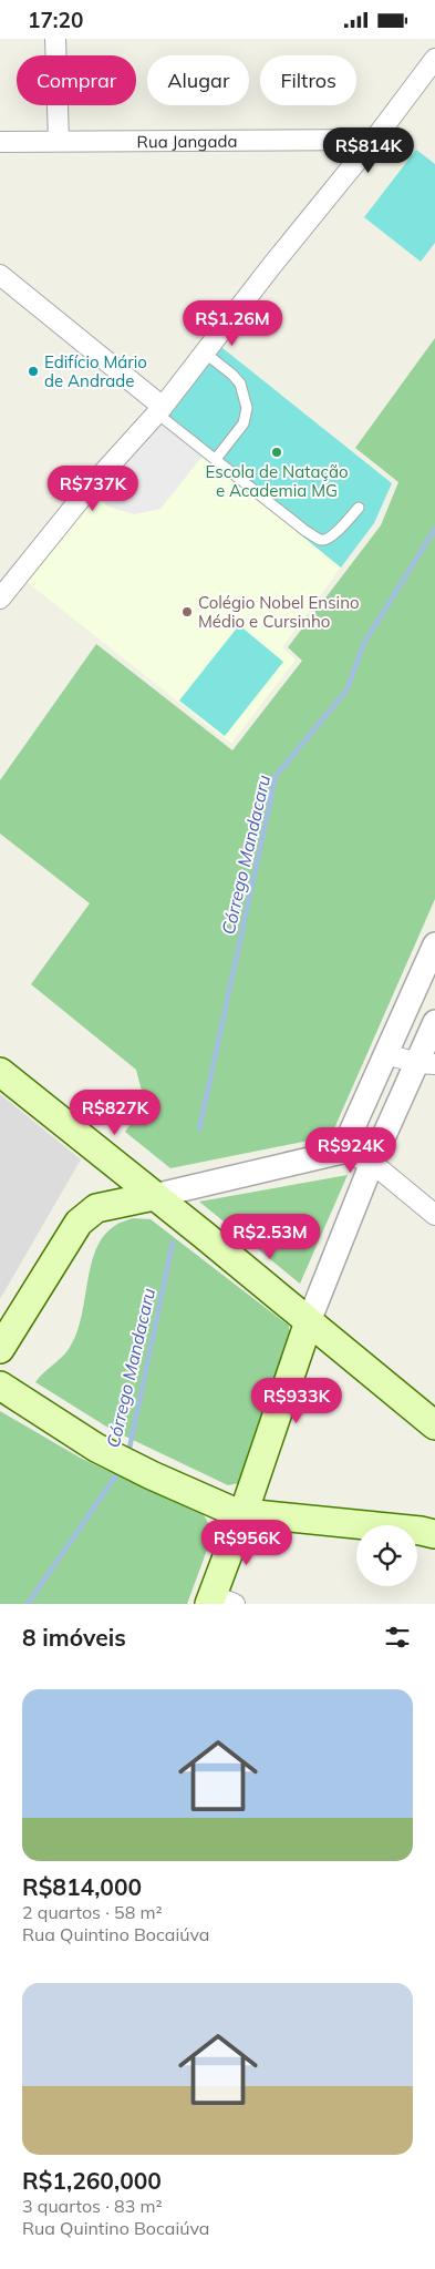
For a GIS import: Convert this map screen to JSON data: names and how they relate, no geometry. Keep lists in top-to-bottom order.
{
  "streets": {
    "street": ["Rua Jangada"]
  },
  "water": ["Córrego Mandacaru"],
  "places": ["Edifício Mário de Andrade", "Escola de Natação e Academia MG", "Colégio Nobel Ensino Médio e Cursinho"],
  "page": {
    "status": "17:20",
    "chip": ["Comprar", "Alugar", "Filtros"],
    "price": [
      "R$814K",
      "R$1.26M",
      "R$737K",
      "R$827K",
      "R$924K",
      "R$2.53M",
      "R$933K",
      "R$956K"
    ],
    "heading": "8 imóveis",
    "list": [
      {
        "name": "R$814,000",
        "note": "2 quartos · 58 m² · Rua Quintino Bocaiúva"
      },
      {
        "name": "R$1,260,000",
        "note": "3 quartos · 83 m² · Rua Quintino Bocaiúva"
      }
    ]
  }
}
